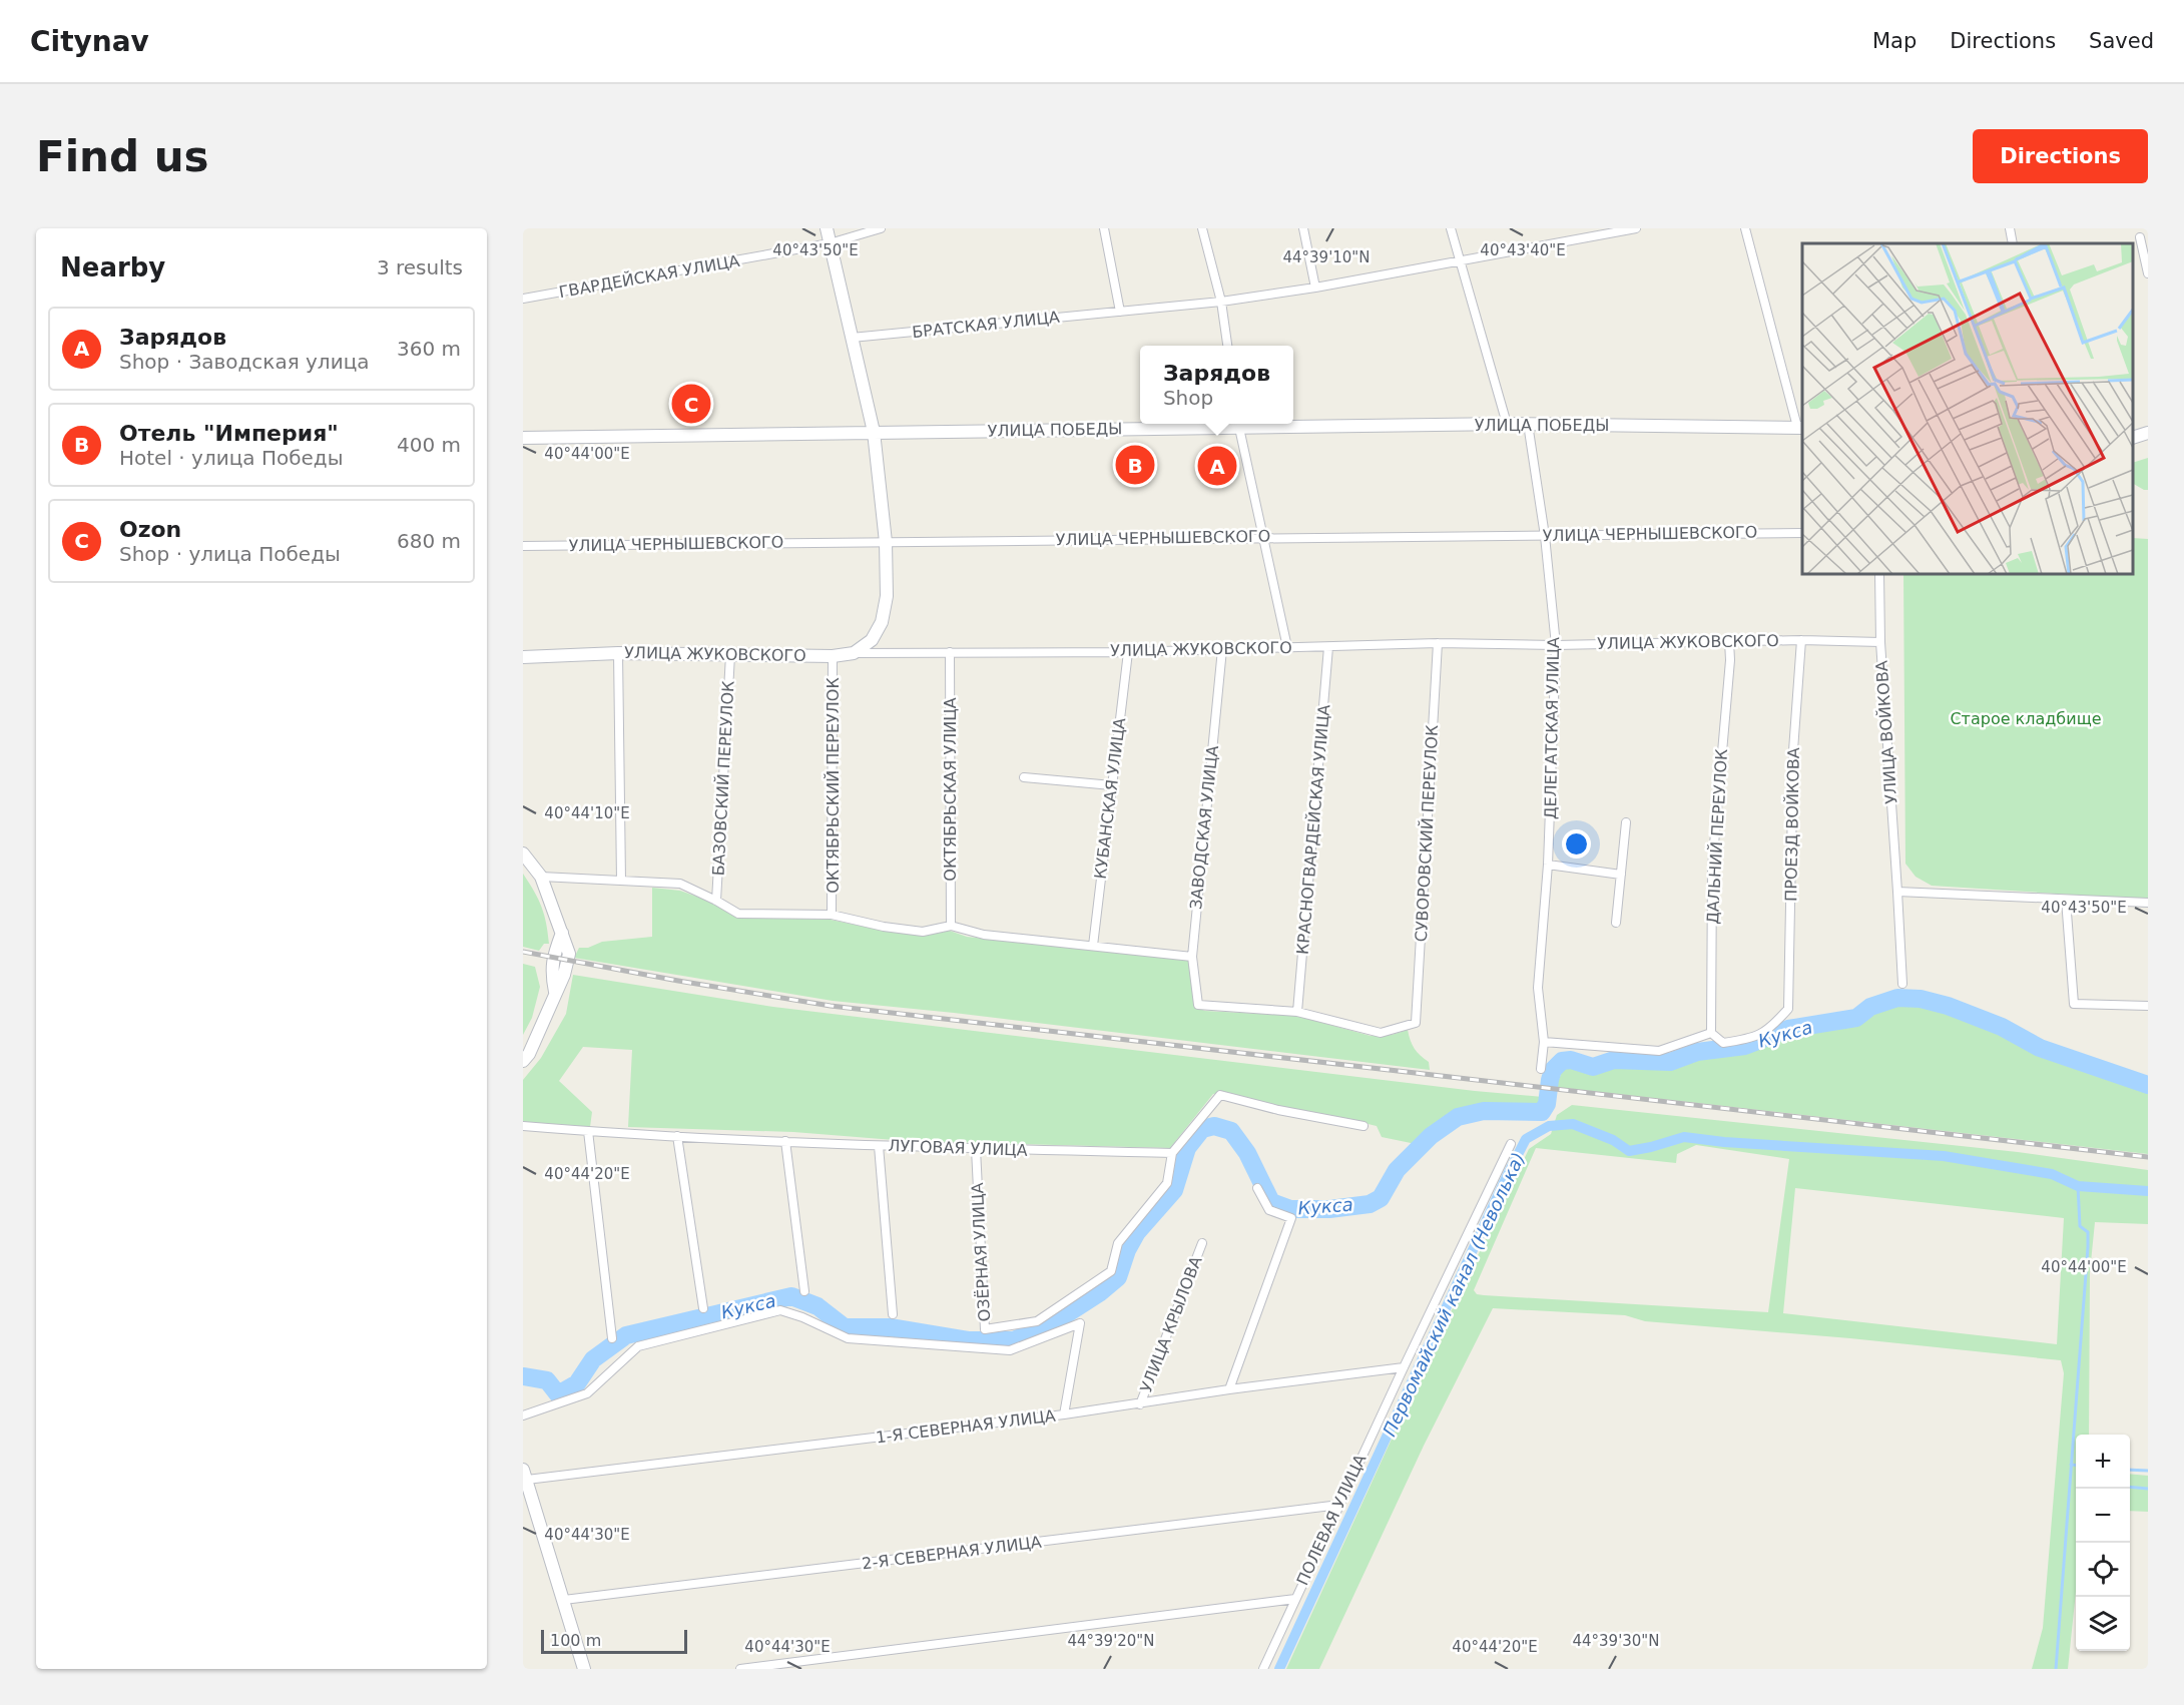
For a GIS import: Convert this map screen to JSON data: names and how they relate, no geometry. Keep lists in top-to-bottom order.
{
  "streets": {
    "street": [
      "ГВАРДЕЙСКАЯ УЛИЦА",
      "БРАТСКАЯ УЛИЦА",
      "УЛИЦА ПОБЕДЫ",
      "УЛИЦА ЧЕРНЫШЕВСКОГО",
      "УЛИЦА ЖУКОВСКОГО",
      "ДЕЛЕГАТСКАЯ УЛИЦА",
      "УЛИЦА ВОЙКОВА",
      "БАЗОВСКИЙ ПЕРЕУЛОК",
      "ОКТЯБРЬСКИЙ ПЕРЕУЛОК",
      "ОКТЯБРЬСКАЯ УЛИЦА",
      "КУБАНСКАЯ УЛИЦА",
      "ПРОЕЗД ВОЙКОВА",
      "ЗАВОДСКАЯ УЛИЦА",
      "КРАСНОГВАРДЕЙСКАЯ УЛИЦА",
      "СУВОРОВСКИЙ ПЕРЕУЛОК",
      "ДАЛЬНИЙ ПЕРЕУЛОК",
      "ЛУГОВАЯ УЛИЦА",
      "ОЗЁРНАЯ УЛИЦА",
      "УЛИЦА КРЫЛОВА",
      "1-Я СЕВЕРНАЯ УЛИЦА",
      "ПОЛЕВАЯ УЛИЦА",
      "2-Я СЕВЕРНАЯ УЛИЦА"
    ]
  },
  "crossings": [
    ["УЛИЦА ПОБЕДЫ", "ДЕЛЕГАТСКАЯ УЛИЦА"],
    ["УЛИЦА ЧЕРНЫШЕВСКОГО", "ДЕЛЕГАТСКАЯ УЛИЦА"],
    ["УЛИЦА ЖУКОВСКОГО", "ДЕЛЕГАТСКАЯ УЛИЦА"],
    ["УЛИЦА ЖУКОВСКОГО", "УЛИЦА ВОЙКОВА"],
    ["УЛИЦА ЖУКОВСКОГО", "БАЗОВСКИЙ ПЕРЕУЛОК"],
    ["УЛИЦА ЖУКОВСКОГО", "ОКТЯБРЬСКИЙ ПЕРЕУЛОК"],
    ["УЛИЦА ЖУКОВСКОГО", "ОКТЯБРЬСКАЯ УЛИЦА"],
    ["УЛИЦА ЖУКОВСКОГО", "КУБАНСКАЯ УЛИЦА"],
    ["УЛИЦА ЖУКОВСКОГО", "ПРОЕЗД ВОЙКОВА"],
    ["УЛИЦА ЖУКОВСКОГО", "ЗАВОДСКАЯ УЛИЦА"],
    ["УЛИЦА ЖУКОВСКОГО", "КРАСНОГВАРДЕЙСКАЯ УЛИЦА"],
    ["УЛИЦА ЖУКОВСКОГО", "СУВОРОВСКИЙ ПЕРЕУЛОК"],
    ["УЛИЦА ЖУКОВСКОГО", "ДАЛЬНИЙ ПЕРЕУЛОК"],
    ["ПРОЕЗД ВОЙКОВА", "ДАЛЬНИЙ ПЕРЕУЛОК"],
    ["ЗАВОДСКАЯ УЛИЦА", "КРАСНОГВАРДЕЙСКАЯ УЛИЦА"],
    ["ЗАВОДСКАЯ УЛИЦА", "СУВОРОВСКИЙ ПЕРЕУЛОК"],
    ["КРАСНОГВАРДЕЙСКАЯ УЛИЦА", "СУВОРОВСКИЙ ПЕРЕУЛОК"],
    ["ЛУГОВАЯ УЛИЦА", "ОЗЁРНАЯ УЛИЦА"],
    ["УЛИЦА КРЫЛОВА", "1-Я СЕВЕРНАЯ УЛИЦА"],
    ["1-Я СЕВЕРНАЯ УЛИЦА", "ПОЛЕВАЯ УЛИЦА"],
    ["ПОЛЕВАЯ УЛИЦА", "2-Я СЕВЕРНАЯ УЛИЦА"]
  ],
  "water": ["Кукса", "Первомайский канал (Неволька)"],
  "parks": ["Старое кладбище"],
  "scale_bar": "100 m",
  "page": {
    "header": "Citynav",
    "nav": ["Map", "Directions", "Saved"],
    "buttons": "Directions",
    "title": "Find us",
    "heading": ["Nearby", "3 results"],
    "list": [
      {
        "mark": "A",
        "name": "Зарядов",
        "note": "Shop · Заводская улица",
        "value": "360 m"
      },
      {
        "mark": "B",
        "name": "Отель \"Империя\"",
        "note": "Hotel · улица Победы",
        "value": "400 m"
      },
      {
        "mark": "C",
        "name": "Ozon",
        "note": "Shop · улица Победы",
        "value": "680 m"
      }
    ],
    "popup": ["Зарядов", "Shop"],
    "pins": ["C", "B", "A"],
    "map_buttons": ["+", "−"],
    "scale": "100 m"
  },
  "coordinates": [
    "40°43'50\"E",
    "40°43'40\"E",
    "44°39'10\"N",
    "40°44'00\"E",
    "40°44'10\"E",
    "40°44'20\"E",
    "40°44'30\"E",
    "44°39'20\"N",
    "44°39'30\"N"
  ]
}
